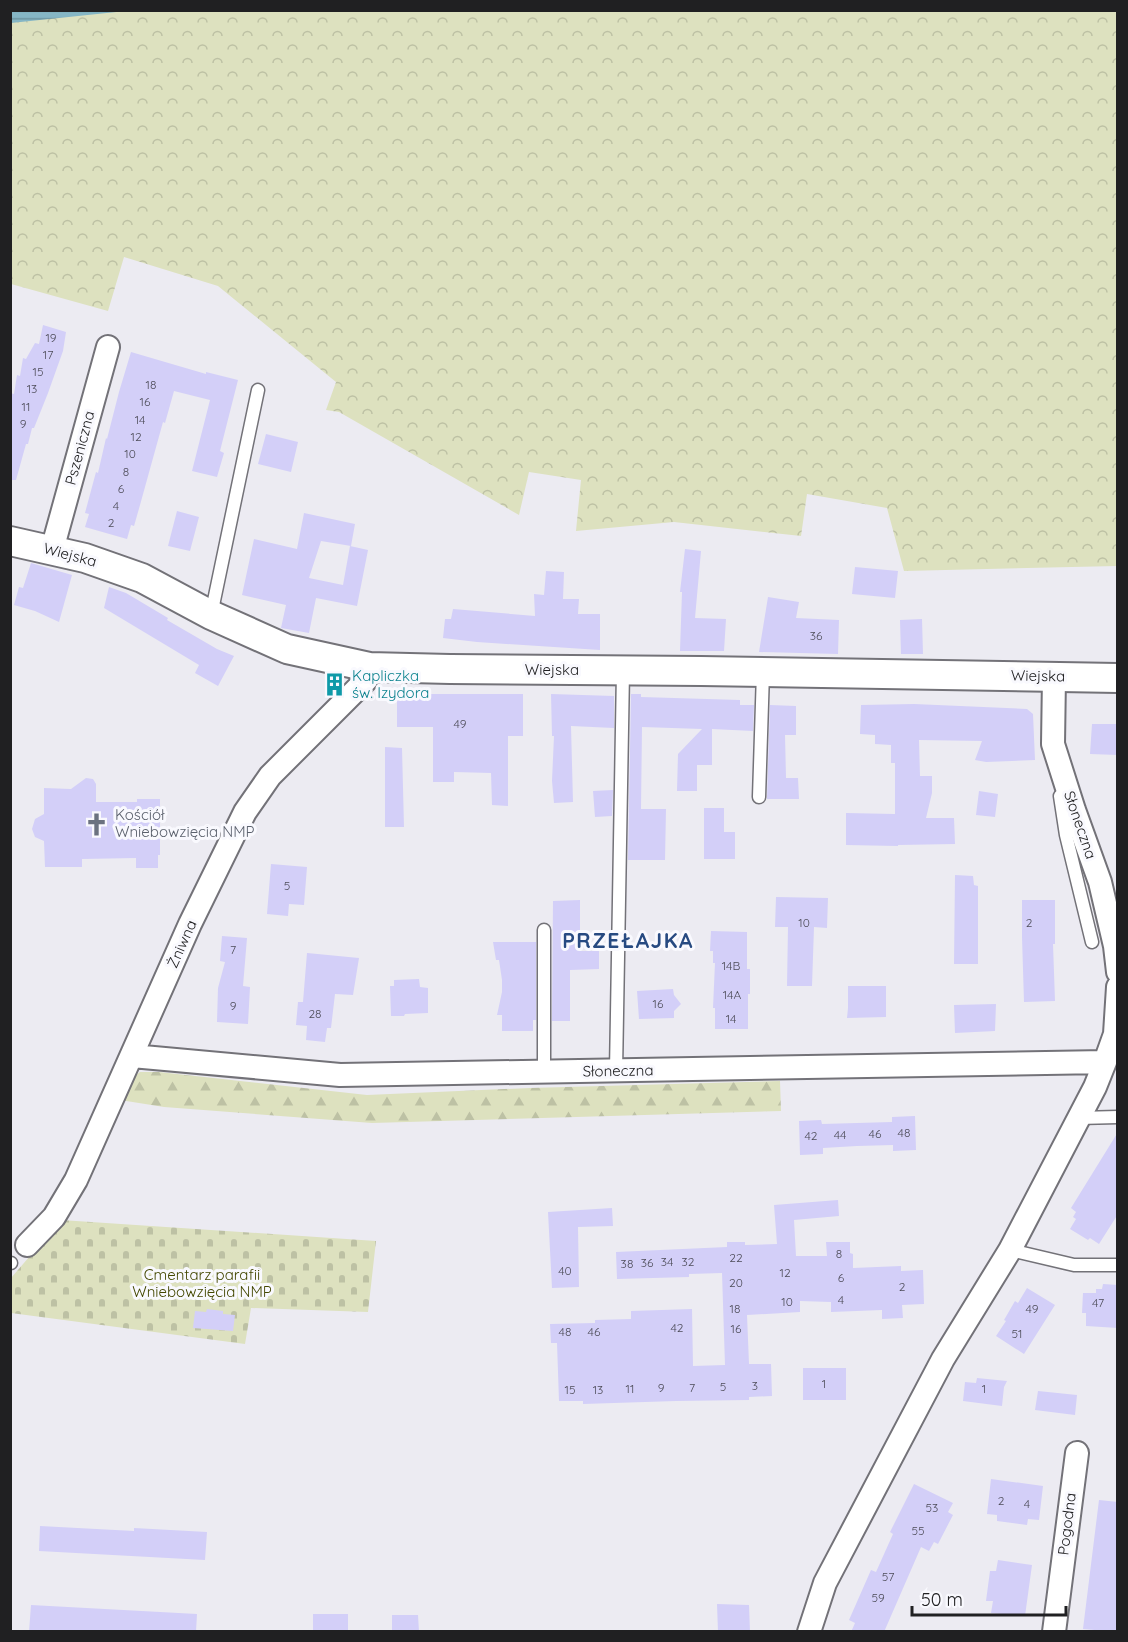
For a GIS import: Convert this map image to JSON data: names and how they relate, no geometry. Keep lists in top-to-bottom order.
{
  "streets": {
    "street": [
      "Pszeniczna",
      "Wiejska",
      "Słoneczna",
      "Żniwna",
      "Pogodna"
    ]
  },
  "crossings": [
    ["Pszeniczna", "Wiejska"],
    ["Wiejska", "Słoneczna"],
    ["Wiejska", "Żniwna"],
    ["Słoneczna", "Żniwna"]
  ],
  "districts": ["PRZEŁAJKA"],
  "parks": ["Cmentarz parafii Wniebowzięcia NMP"],
  "places": {
    "building": ["Kapliczka św. Izydora"],
    "church": ["Kościół Wniebowzięcia NMP"]
  },
  "house_numbers": [
    "19",
    "17",
    "15",
    "18",
    "13",
    "16",
    "11",
    "14",
    "9",
    "12",
    "10",
    "8",
    "6",
    "4",
    "2",
    "36",
    "49",
    "5",
    "10",
    "2",
    "7",
    "14B",
    "14A",
    "16",
    "9",
    "28",
    "14",
    "48",
    "46",
    "44",
    "42",
    "8",
    "22",
    "34",
    "32",
    "36",
    "38",
    "40",
    "12",
    "6",
    "20",
    "2",
    "4",
    "10",
    "47",
    "18",
    "49",
    "42",
    "16",
    "48",
    "46",
    "51",
    "1",
    "3",
    "5",
    "9",
    "7",
    "11",
    "1",
    "15",
    "13",
    "2",
    "4",
    "53",
    "55",
    "57",
    "59"
  ],
  "scale_bar": "50 m"
}
